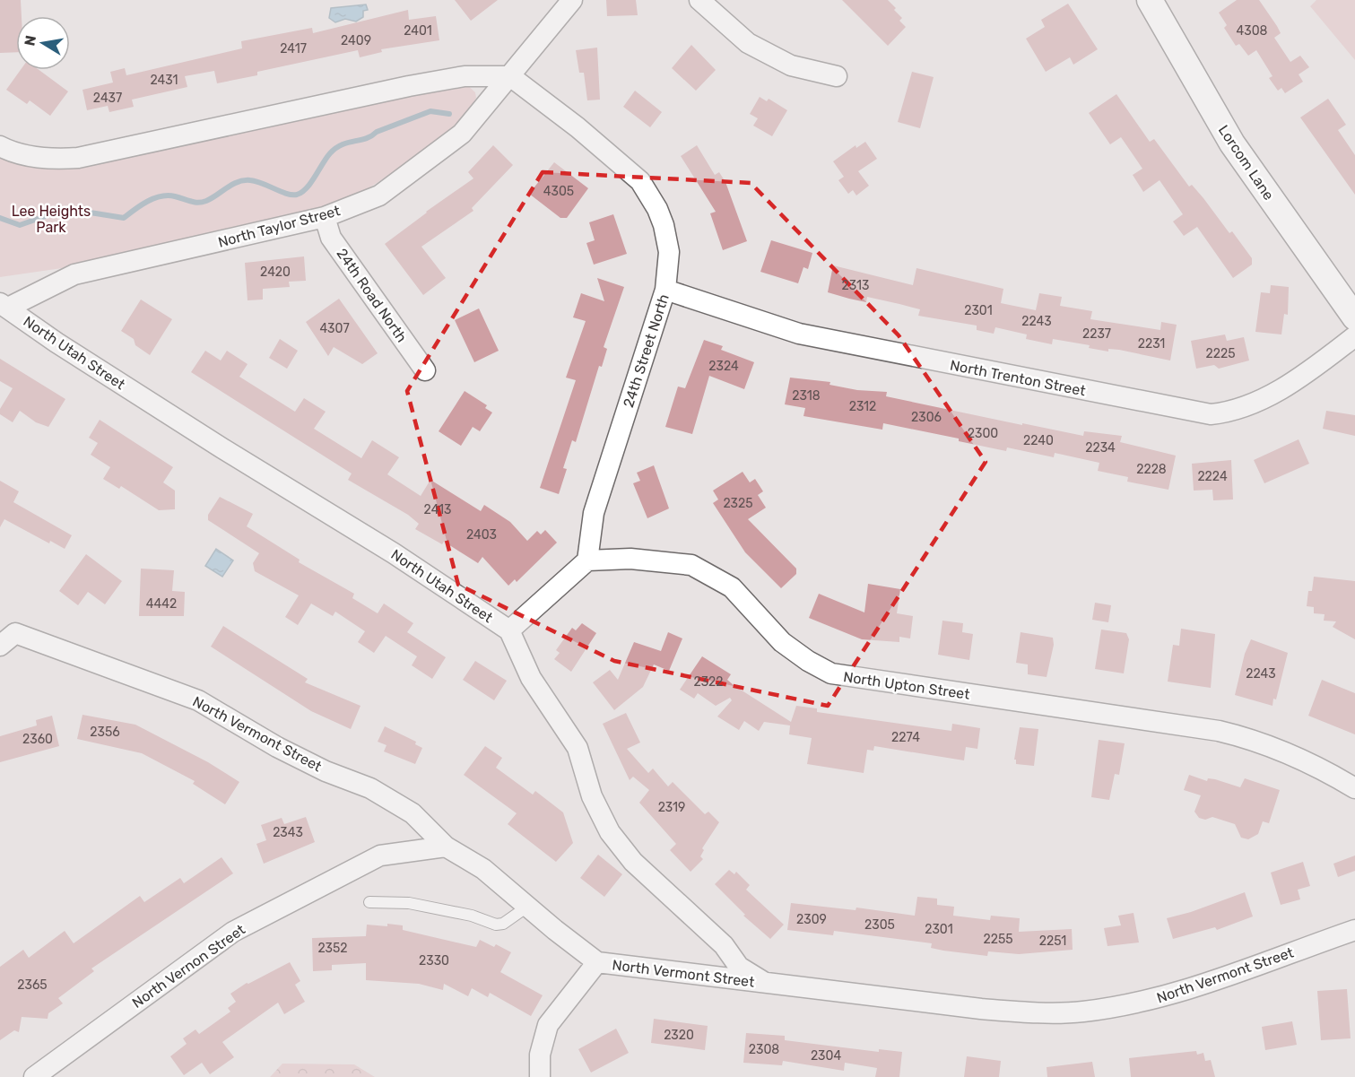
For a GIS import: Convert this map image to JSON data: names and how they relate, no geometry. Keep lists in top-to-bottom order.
{
  "streets": {
    "street": [
      "Lorcom Lane",
      "North Taylor Street",
      "24th Road North",
      "24th Street North",
      "North Utah Street",
      "North Trenton Street",
      "North Upton Street",
      "North Vermont Street",
      "North Vernon Street"
    ]
  },
  "crossings": [
    ["North Taylor Street", "24th Road North"],
    ["North Taylor Street", "24th Street North"],
    ["North Taylor Street", "North Utah Street"],
    ["24th Street North", "North Trenton Street"],
    ["24th Street North", "North Upton Street"],
    ["North Utah Street", "North Vermont Street"],
    ["North Vermont Street", "North Vernon Street"]
  ],
  "parks": ["Lee Heights Park"],
  "house_numbers": [
    "2401",
    "4308",
    "2409",
    "2417",
    "2431",
    "2437",
    "4305",
    "2420",
    "2313",
    "2301",
    "2243",
    "4307",
    "2237",
    "2231",
    "2225",
    "2324",
    "2318",
    "2312",
    "2306",
    "2300",
    "2240",
    "2234",
    "2228",
    "2224",
    "2325",
    "2413",
    "2403",
    "4442",
    "2243",
    "2322",
    "2356",
    "2274",
    "2360",
    "2319",
    "2343",
    "2309",
    "2305",
    "2301",
    "2255",
    "2251",
    "2352",
    "2330",
    "2365",
    "2320",
    "2308",
    "2304"
  ],
  "north": "left"
}
